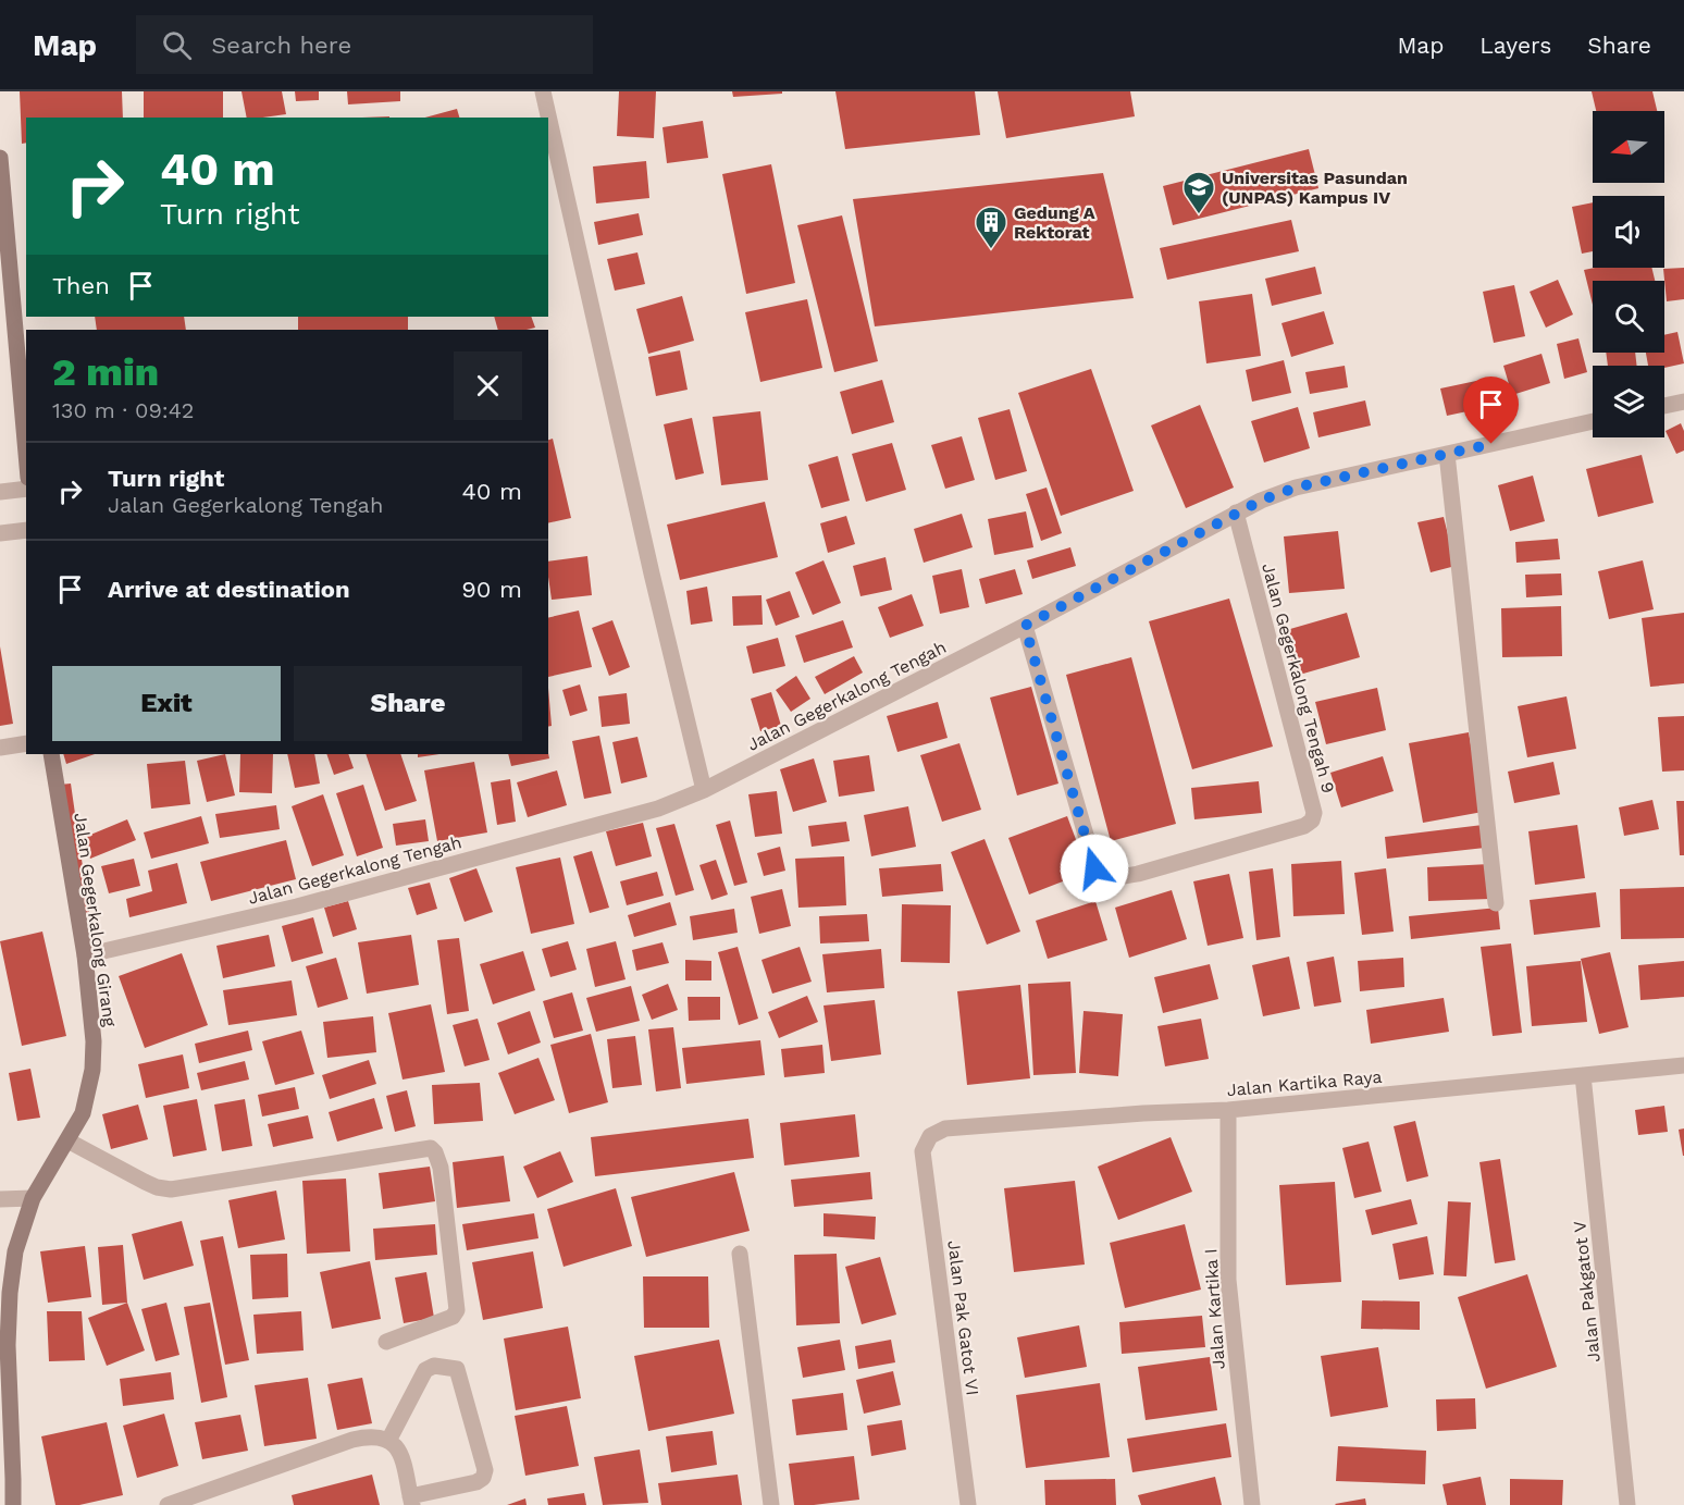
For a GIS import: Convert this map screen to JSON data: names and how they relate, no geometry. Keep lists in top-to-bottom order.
{
  "streets": {
    "street": [
      "Jalan Gegerkalong Tengah 9",
      "Jalan Gegerkalong Tengah",
      "Jalan Gegerkalong Girang",
      "Jalan Kartika Raya",
      "Jalan Pakgatot V",
      "Jalan Kartika I",
      "Jalan Pak Gatot VI"
    ]
  },
  "crossings": [
    ["Jalan Gegerkalong Tengah 9", "Jalan Gegerkalong Tengah"],
    ["Jalan Gegerkalong Tengah", "Jalan Gegerkalong Girang"],
    ["Jalan Kartika Raya", "Jalan Pakgatot V"],
    ["Jalan Kartika Raya", "Jalan Kartika I"],
    ["Jalan Kartika Raya", "Jalan Pak Gatot VI"]
  ],
  "places": {
    "school or university": ["Universitas Pasundan (UNPAS) Kampus IV"],
    "building": ["Gedung A Rektorat"]
  },
  "north": "left",
  "page": {
    "header": "Map",
    "search": "Search here",
    "nav": ["Map", "Layers", "Share"],
    "turn": ["40 m", "Turn right"],
    "then": "Then",
    "heading": ["2 min", "130 m · 09:42"],
    "list": [
      {
        "name": "Turn right",
        "note": "Jalan Gegerkalong Tengah",
        "value": "40 m"
      },
      {
        "name": "Arrive at destination",
        "value": "90 m"
      }
    ],
    "buttons": ["Exit", "Share"]
  }
}
